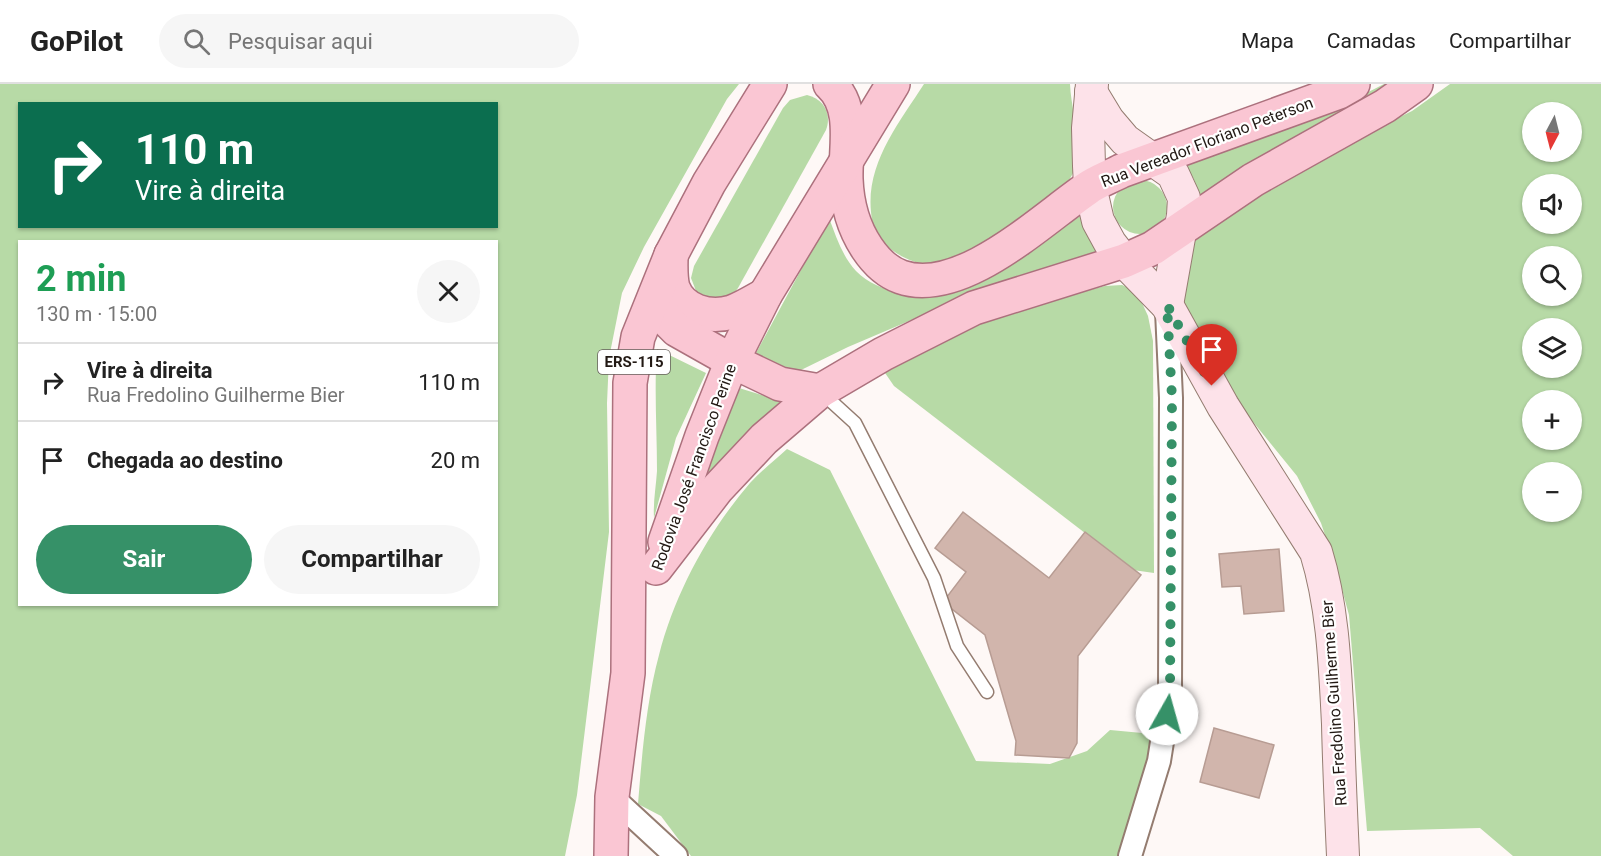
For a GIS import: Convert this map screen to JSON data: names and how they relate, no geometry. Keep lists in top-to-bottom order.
{
  "streets": {
    "main road": ["Rua Vereador Floriano Peterson", "ERS-115", "Rodovia José Francisco Perine"],
    "street": ["Rua Fredolino Guilherme Bier"]
  },
  "crossings": [
    ["Rua Vereador Floriano Peterson", "Rodovia José Francisco Perine"],
    ["Rua Vereador Floriano Peterson", "Rua Fredolino Guilherme Bier"]
  ],
  "north": "bottom",
  "page": {
    "header": "GoPilot",
    "search": "Pesquisar aqui",
    "nav": ["Mapa", "Camadas", "Compartilhar"],
    "map_buttons": ["+", "−"],
    "turn": ["110 m", "Vire à direita"],
    "heading": ["2 min", "130 m · 15:00"],
    "list": [
      {
        "name": "Vire à direita",
        "note": "Rua Fredolino Guilherme Bier",
        "value": "110 m"
      },
      {
        "name": "Chegada ao destino",
        "value": "20 m"
      }
    ],
    "buttons": ["Sair", "Compartilhar"]
  }
}
